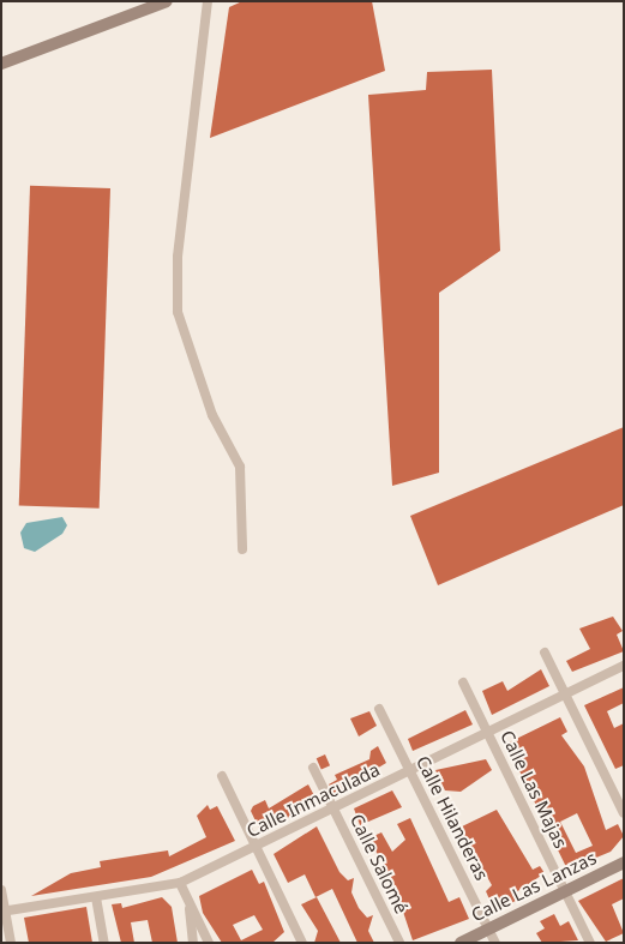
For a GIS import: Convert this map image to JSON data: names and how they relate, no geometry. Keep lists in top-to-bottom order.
{
  "streets": {
    "street": [
      "Calle Las Majas",
      "Calle Inmaculada",
      "Calle Hilanderas",
      "Calle Salomé",
      "Calle Las Lanzas"
    ]
  },
  "crossings": [
    ["Calle Las Majas", "Calle Inmaculada"],
    ["Calle Las Majas", "Calle Las Lanzas"],
    ["Calle Inmaculada", "Calle Hilanderas"],
    ["Calle Inmaculada", "Calle Salomé"],
    ["Calle Hilanderas", "Calle Las Lanzas"]
  ]
}
